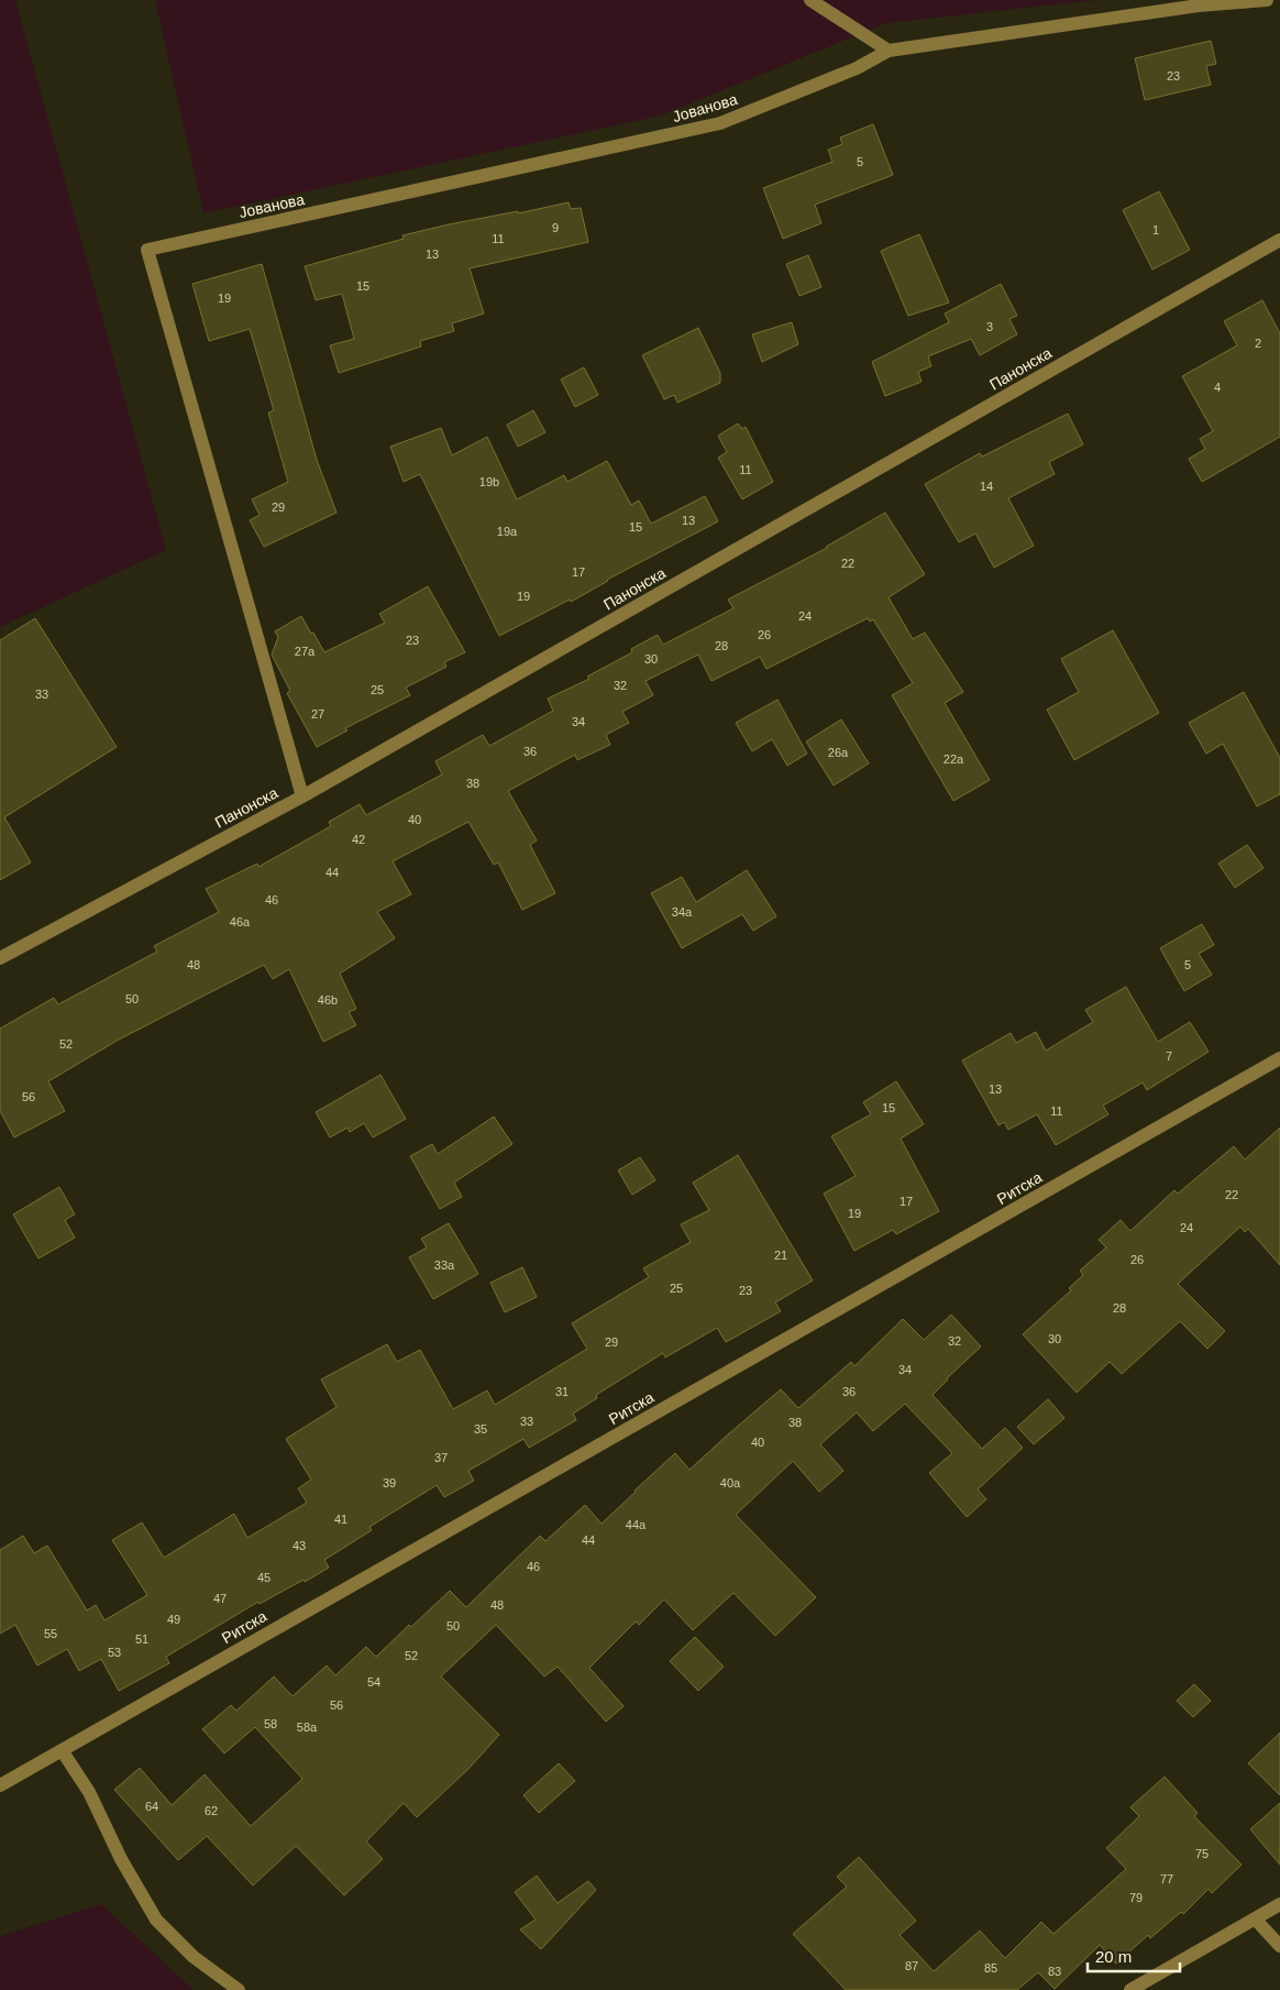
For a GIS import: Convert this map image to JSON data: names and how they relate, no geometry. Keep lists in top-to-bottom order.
{
  "streets": {
    "street": ["Јованова", "Панонска", "Ритска"]
  },
  "crossings": [
    ["Јованова", "Панонска"]
  ],
  "house_numbers": [
    "23",
    "5",
    "9",
    "1",
    "11",
    "13",
    "15",
    "19",
    "3",
    "2",
    "4",
    "11",
    "19b",
    "14",
    "29",
    "13",
    "15",
    "19a",
    "22",
    "17",
    "19",
    "24",
    "26",
    "23",
    "28",
    "27a",
    "30",
    "32",
    "25",
    "33",
    "27",
    "34",
    "36",
    "26a",
    "22a",
    "38",
    "40",
    "42",
    "44",
    "46",
    "34a",
    "46a",
    "48",
    "5",
    "50",
    "46b",
    "52",
    "7",
    "13",
    "56",
    "15",
    "11",
    "22",
    "17",
    "19",
    "24",
    "21",
    "26",
    "33a",
    "25",
    "23",
    "28",
    "30",
    "32",
    "29",
    "34",
    "31",
    "36",
    "33",
    "38",
    "35",
    "40",
    "37",
    "39",
    "40a",
    "41",
    "44a",
    "44",
    "43",
    "46",
    "45",
    "47",
    "48",
    "49",
    "50",
    "55",
    "51",
    "53",
    "52",
    "54",
    "56",
    "58",
    "58a",
    "64",
    "62",
    "75",
    "77",
    "79",
    "87",
    "85",
    "83"
  ],
  "scale_bar": "20 m"
}
